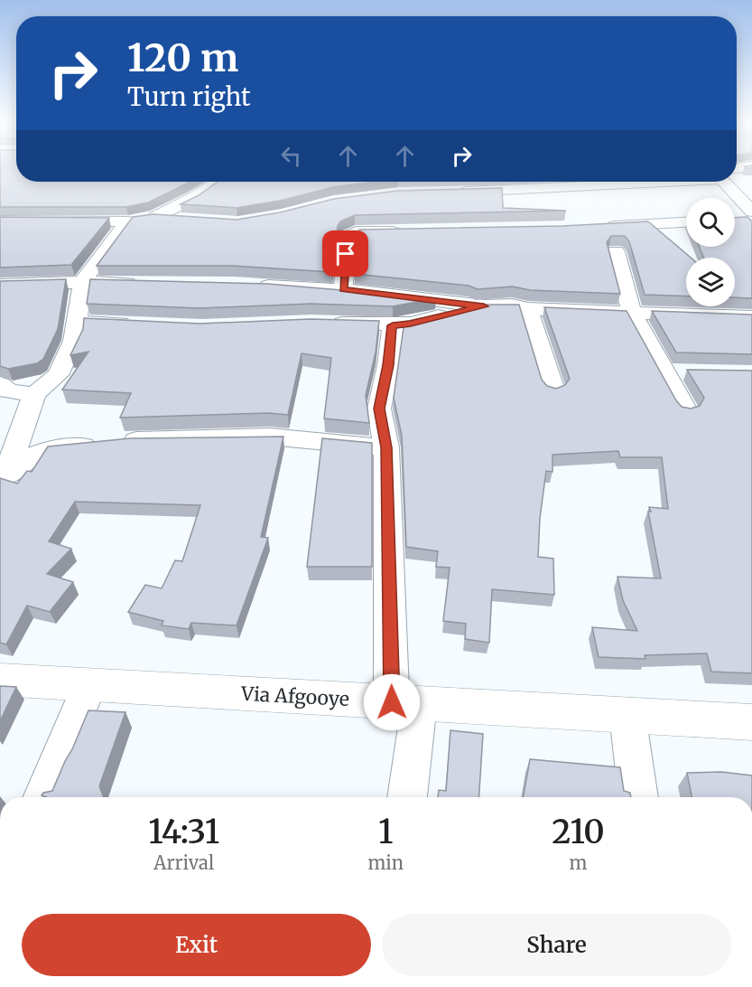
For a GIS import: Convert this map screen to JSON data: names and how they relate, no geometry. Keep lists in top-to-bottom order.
{
  "streets": {
    "main road": ["Via Afgooye"]
  },
  "page": {
    "turn": ["120 m", "Turn right"],
    "eta": [
      "14:31",
      "Arrival",
      "1",
      "min",
      "210",
      "m"
    ],
    "buttons": ["Exit", "Share"]
  }
}
